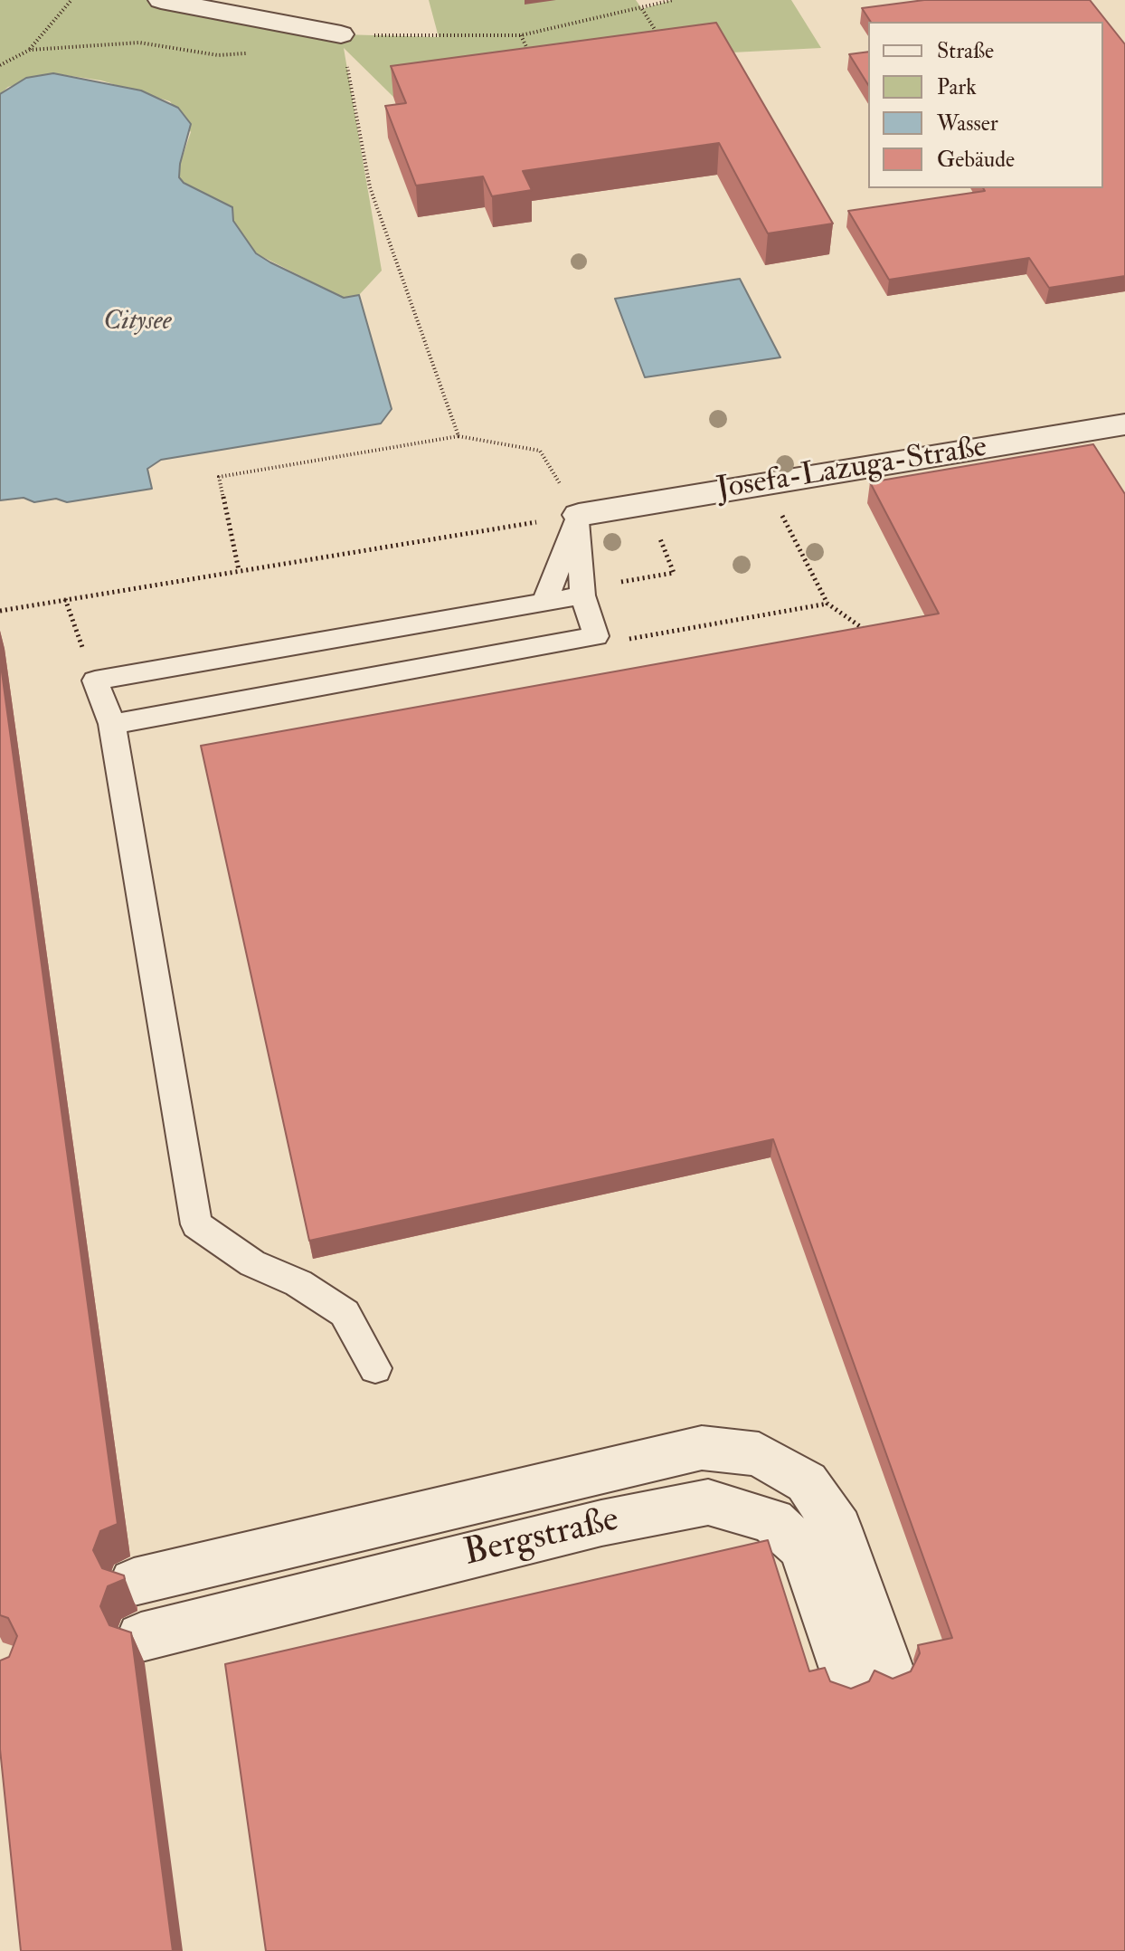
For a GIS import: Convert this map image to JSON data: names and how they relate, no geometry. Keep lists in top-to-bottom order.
{
  "streets": {
    "street": ["Josefa-Lazuga-Straße", "Bergstraße"]
  },
  "water": ["Citysee"],
  "legend": [
    "Straße",
    "Park",
    "Wasser",
    "Gebäude"
  ]
}
